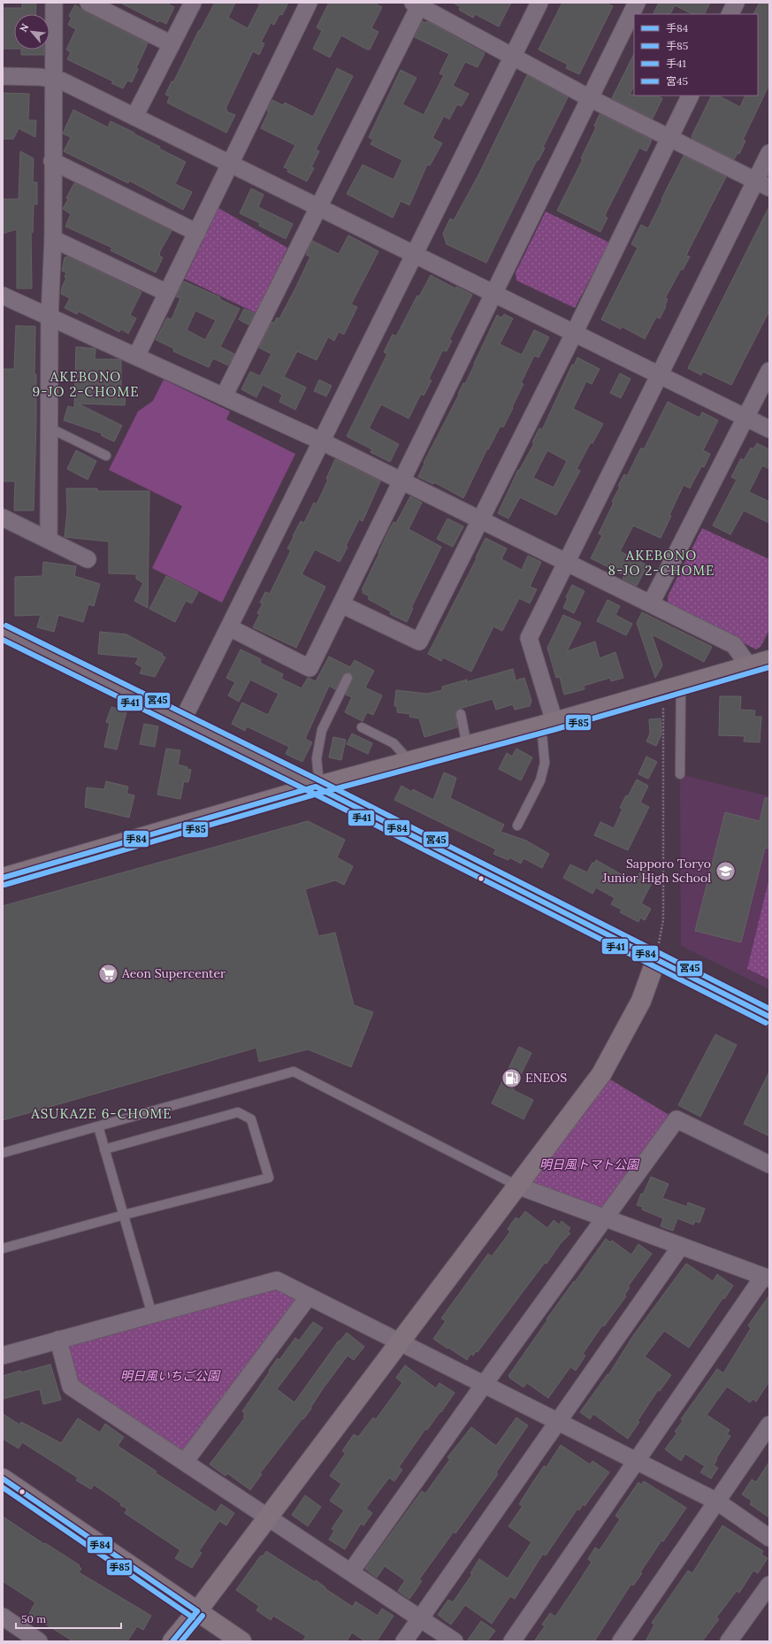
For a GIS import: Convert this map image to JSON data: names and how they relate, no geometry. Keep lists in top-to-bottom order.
{
  "districts": ["AKEBONO 9-JO 2-CHOME", "AKEBONO 8-JO 2-CHOME", "ASUKAZE 6-CHOME"],
  "parks": ["明日風トマト公園", "明日風いちご公園"],
  "places": {
    "school or university": ["Sapporo Toryo Junior High School"],
    "supermarket": ["Aeon Supercenter"],
    "fuel station": ["ENEOS"]
  },
  "lines": [
    "transit line 宮45",
    "transit line 手41",
    "transit line 手85",
    "transit line 手84"
  ],
  "legend": [
    "手84",
    "手85",
    "手41",
    "宮45"
  ],
  "scale_bar": "50 m",
  "north": "top left"
}
